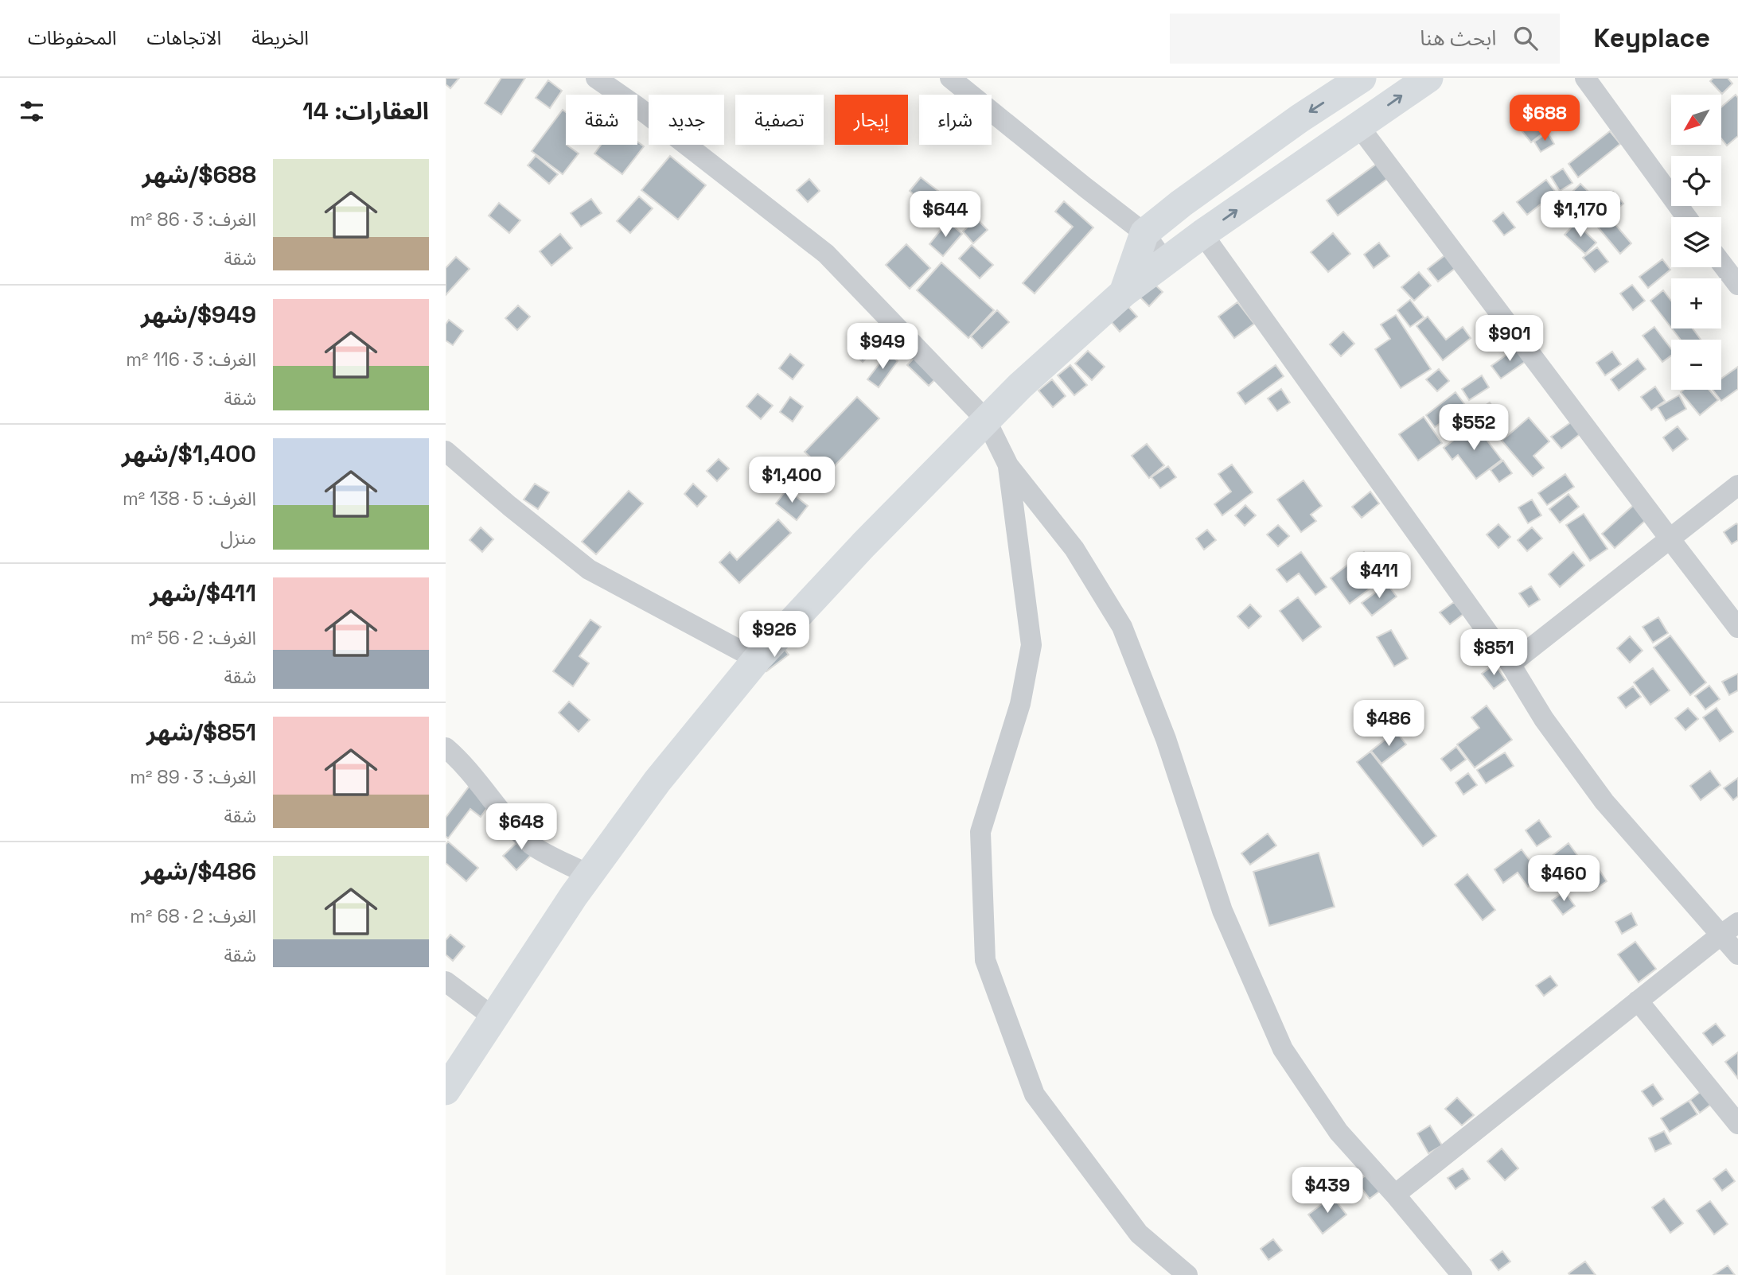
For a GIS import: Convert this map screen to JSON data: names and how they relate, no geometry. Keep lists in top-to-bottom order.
{
  "north": "bottom left",
  "page": {
    "header": "Keyplace",
    "search": "ابحث هنا",
    "nav": ["الخريطة", "الاتجاهات", "المحفوظات"],
    "heading": "العقارات: 14",
    "map_buttons": ["+", "−"],
    "price": [
      "$688",
      "$644",
      "$1,170",
      "$901",
      "$949",
      "$552",
      "$1,400",
      "$411",
      "$926",
      "$851",
      "$486",
      "$648",
      "$460",
      "$439"
    ],
    "chip": [
      "شراء",
      "إيجار",
      "تصفية",
      "جديد",
      "شقة"
    ],
    "list": [
      {
        "name": "$688/شهر",
        "note": "الغرف: 3 · 86 m² · شقة"
      },
      {
        "name": "$949/شهر",
        "note": "الغرف: 3 · 116 m² · شقة"
      },
      {
        "name": "$1,400/شهر",
        "note": "الغرف: 5 · 138 m² · منزل"
      },
      {
        "name": "$411/شهر",
        "note": "الغرف: 2 · 56 m² · شقة"
      },
      {
        "name": "$851/شهر",
        "note": "الغرف: 3 · 89 m² · شقة"
      },
      {
        "name": "$486/شهر",
        "note": "الغرف: 2 · 68 m² · شقة"
      }
    ]
  }
}
